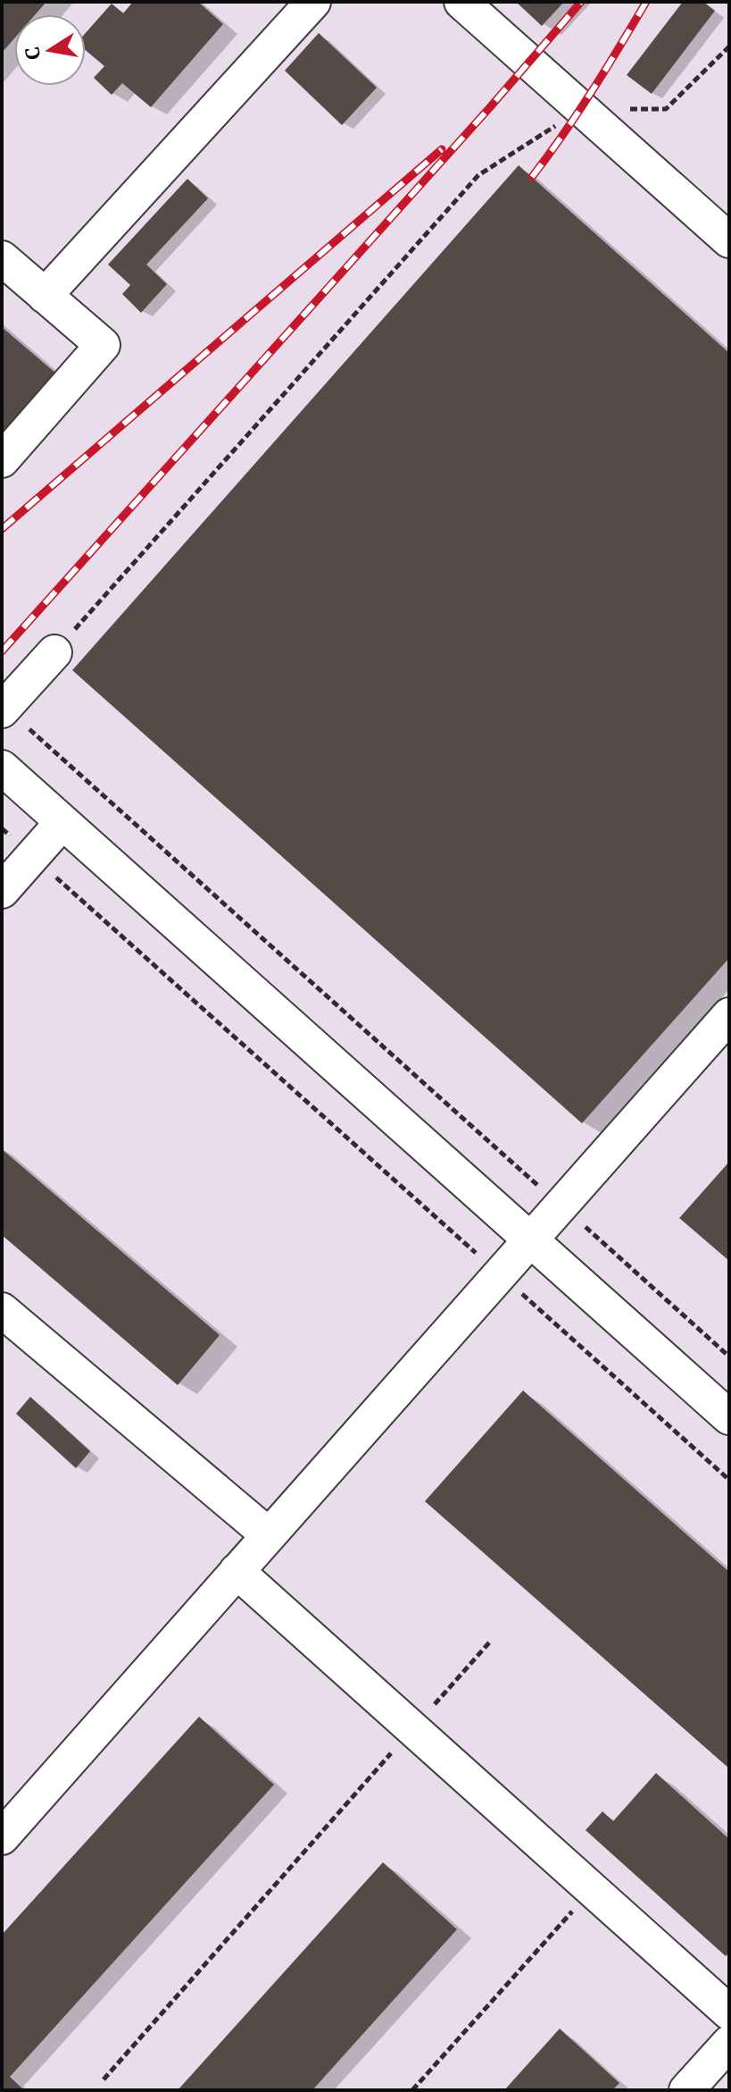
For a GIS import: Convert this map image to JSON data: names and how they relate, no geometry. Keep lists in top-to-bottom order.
{
  "north": "left"
}
